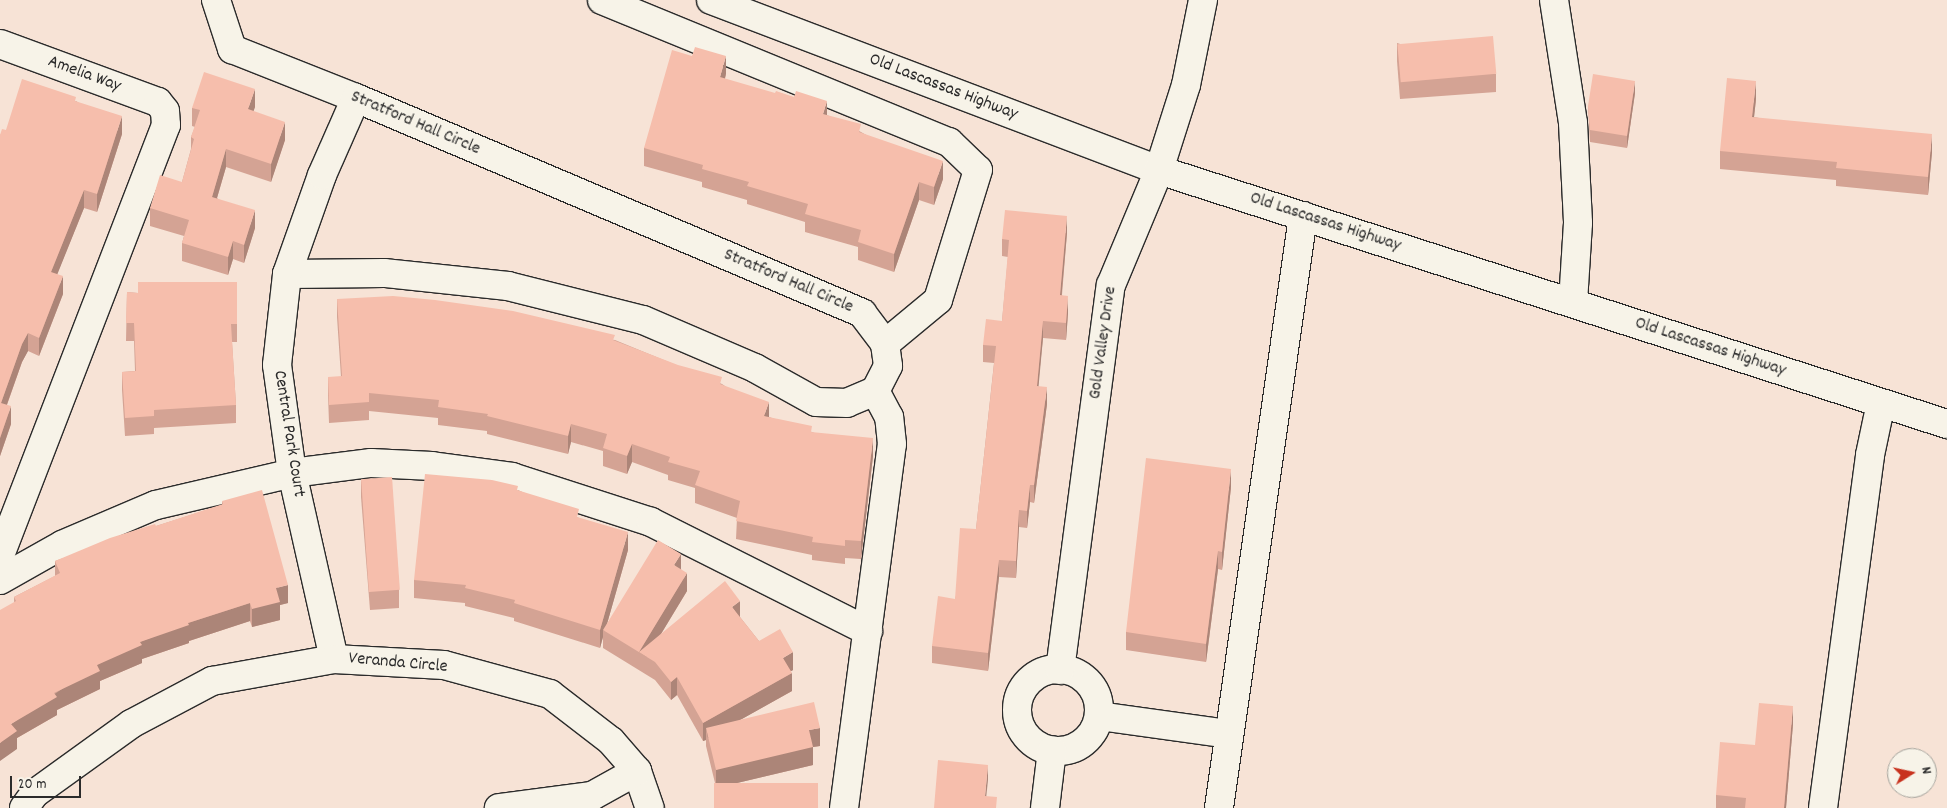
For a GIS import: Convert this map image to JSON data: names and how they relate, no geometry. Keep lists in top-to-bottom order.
{
  "streets": {
    "street": [
      "Amelia Way",
      "Old Lascassas Highway",
      "Stratford Hall Circle",
      "Gold Valley Drive",
      "Central Park Court",
      "Veranda Circle"
    ]
  },
  "crossings": [
    ["Old Lascassas Highway", "Gold Valley Drive"],
    ["Stratford Hall Circle", "Central Park Court"],
    ["Central Park Court", "Veranda Circle"]
  ],
  "scale_bar": "20 m",
  "north": "right"
}
